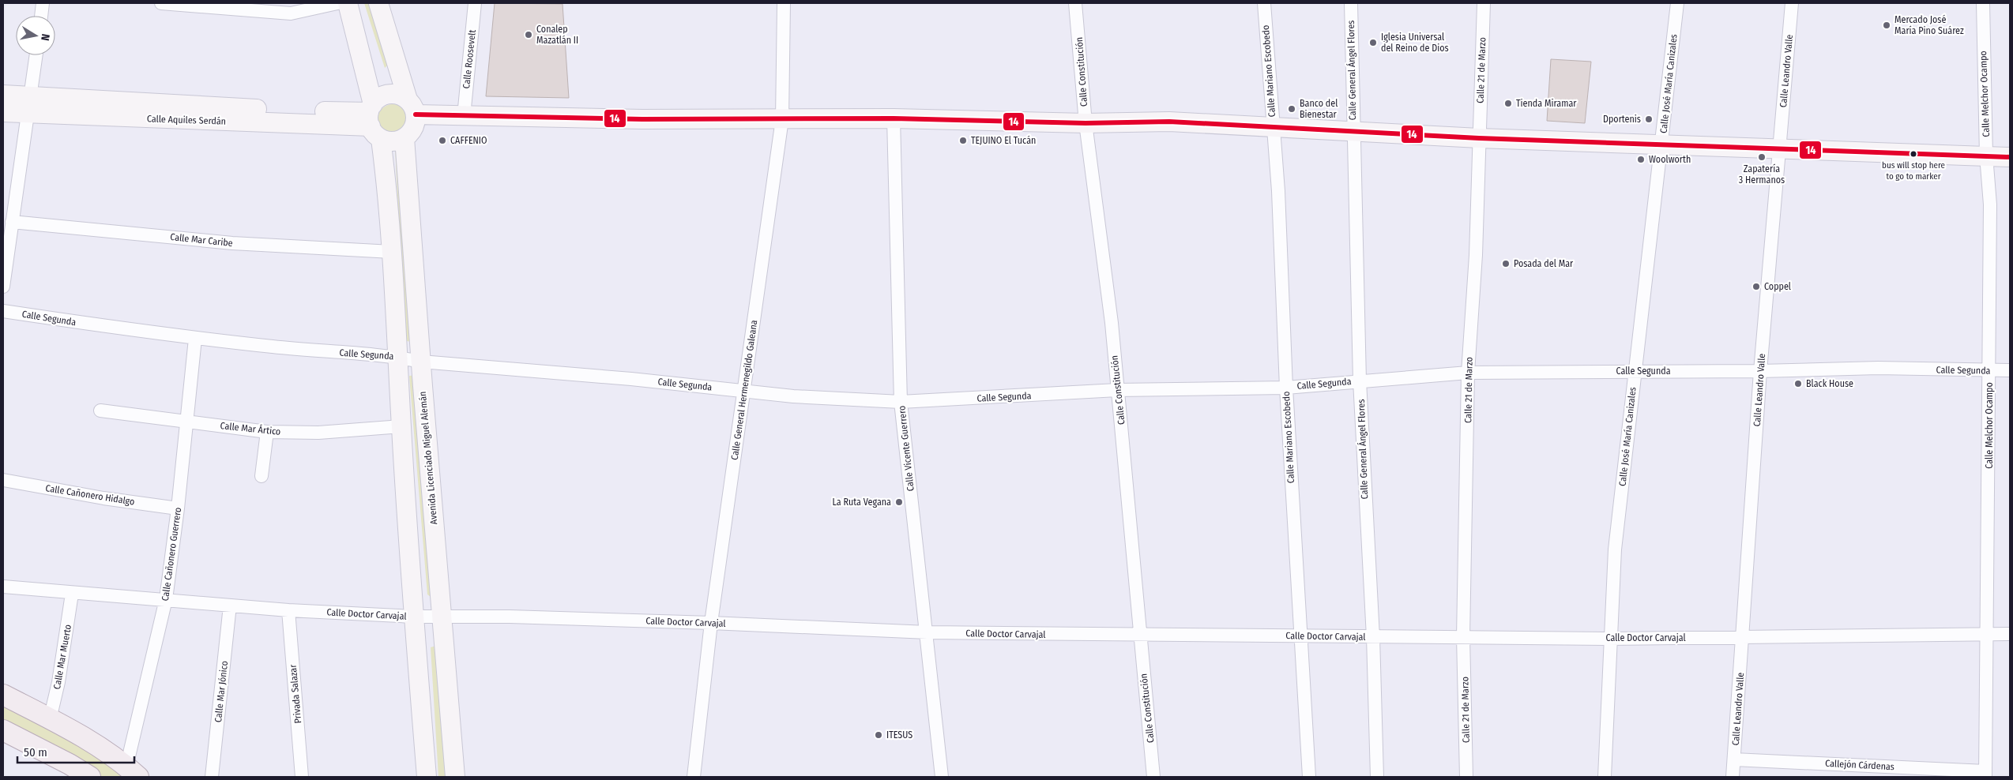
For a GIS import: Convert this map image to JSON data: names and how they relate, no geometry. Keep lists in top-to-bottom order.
{
  "streets": {
    "street": [
      "Calle Roosevelt",
      "Calle General Ángel Flores",
      "Calle 21 de Marzo",
      "Calle Mariano Escobedo",
      "Calle Leandro Valle",
      "Calle Constitución",
      "Calle José María Canizales",
      "Calle Melchor Ocampo",
      "Calle Aquiles Serdán",
      "Calle Mar Caribe",
      "Calle Segunda",
      "Calle General Hermenegildo Galeana",
      "Calle Mar Ártico",
      "Calle Vicente Guerrero",
      "Avenida Licenciado Miguel Alemán",
      "Calle Cañonero Hidalgo",
      "Calle Cañonero Guerrero",
      "Calle Doctor Carvajal",
      "Calle Mar Muerto",
      "Calle Mar Jónico",
      "Privada Salazar",
      "Callejón Cárdenas"
    ]
  },
  "crossings": [
    ["Calle General Ángel Flores", "Calle Segunda"],
    ["Calle General Ángel Flores", "Calle Doctor Carvajal"],
    ["Calle 21 de Marzo", "Calle Segunda"],
    ["Calle 21 de Marzo", "Calle Doctor Carvajal"],
    ["Calle Mariano Escobedo", "Calle Segunda"],
    ["Calle Mariano Escobedo", "Calle Doctor Carvajal"],
    ["Calle Leandro Valle", "Calle Segunda"],
    ["Calle Leandro Valle", "Calle Doctor Carvajal"],
    ["Calle Leandro Valle", "Callejón Cárdenas"],
    ["Calle Constitución", "Calle Segunda"],
    ["Calle Constitución", "Calle Doctor Carvajal"],
    ["Calle José María Canizales", "Calle Segunda"],
    ["Calle José María Canizales", "Calle Doctor Carvajal"],
    ["Calle Melchor Ocampo", "Calle Segunda"],
    ["Calle Melchor Ocampo", "Calle Doctor Carvajal"],
    ["Calle Melchor Ocampo", "Callejón Cárdenas"],
    ["Calle Aquiles Serdán", "Avenida Licenciado Miguel Alemán"],
    ["Calle Segunda", "Calle General Hermenegildo Galeana"],
    ["Calle Segunda", "Calle Vicente Guerrero"],
    ["Calle Segunda", "Avenida Licenciado Miguel Alemán"],
    ["Calle Segunda", "Calle Cañonero Guerrero"],
    ["Calle General Hermenegildo Galeana", "Calle Doctor Carvajal"],
    ["Calle Mar Ártico", "Calle Cañonero Guerrero"],
    ["Calle Vicente Guerrero", "Calle Doctor Carvajal"],
    ["Avenida Licenciado Miguel Alemán", "Calle Doctor Carvajal"],
    ["Calle Cañonero Hidalgo", "Calle Cañonero Guerrero"],
    ["Calle Cañonero Guerrero", "Calle Doctor Carvajal"],
    ["Calle Doctor Carvajal", "Calle Mar Muerto"],
    ["Calle Doctor Carvajal", "Calle Mar Jónico"],
    ["Calle Doctor Carvajal", "Privada Salazar"]
  ],
  "places": [
    "Mercado José María Pino Suárez",
    "Conalep Mazatlán II",
    "Iglesia Universal del Reino de Dios",
    "Tienda Miramar",
    "Banco del Bienestar",
    "Dportenis",
    "CAFFENIO",
    "TEJUINO El Tucán",
    "bus will stop here to go to marker",
    "Zapatería 3 Hermanos",
    "Woolworth",
    "Posada del Mar",
    "Coppel",
    "Black House",
    "La Ruta Vegana",
    "ITESUS"
  ],
  "lines": ["transit line 14"],
  "scale_bar": "50 m",
  "north": "right"
}
